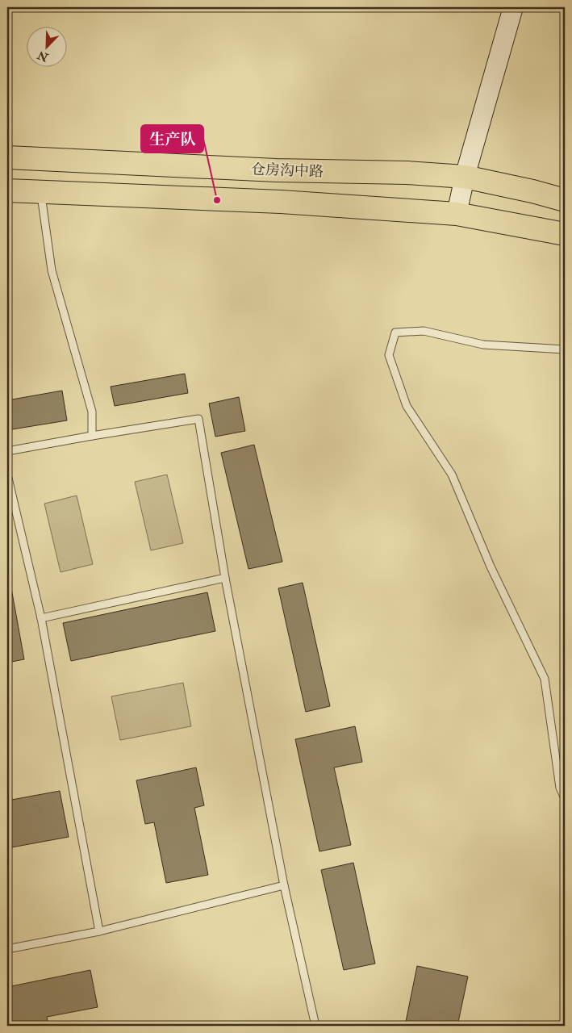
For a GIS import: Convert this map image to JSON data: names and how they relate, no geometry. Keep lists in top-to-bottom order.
{
  "streets": {
    "highway": ["仓房沟中路"]
  },
  "places": ["生产队"],
  "north": "bottom left"
}
